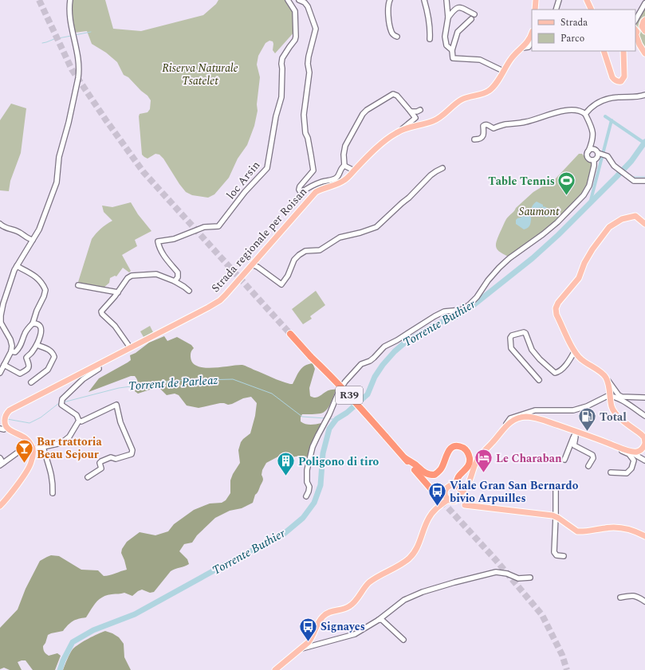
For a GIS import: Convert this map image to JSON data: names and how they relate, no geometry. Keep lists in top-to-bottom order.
{
  "streets": {
    "highway": ["R39"],
    "main road": ["Strada regionale per Roisan"],
    "street": ["loc Arsin"]
  },
  "water": ["Torrente Buthier", "Torrent de Parleaz"],
  "parks": ["Riserva Naturale Tsatelet", "Saumont"],
  "places": {
    "sports": ["Table Tennis"],
    "fuel station": ["Total"],
    "bar": ["Bar trattoria Beau Sejour"],
    "hotel": ["Le Charaban"],
    "building": ["Poligono di tiro"],
    "bus stop": ["Viale Gran San Bernardo bivio Arpuilles", "Signayes"]
  },
  "legend": ["Strada", "Parco"]
}
